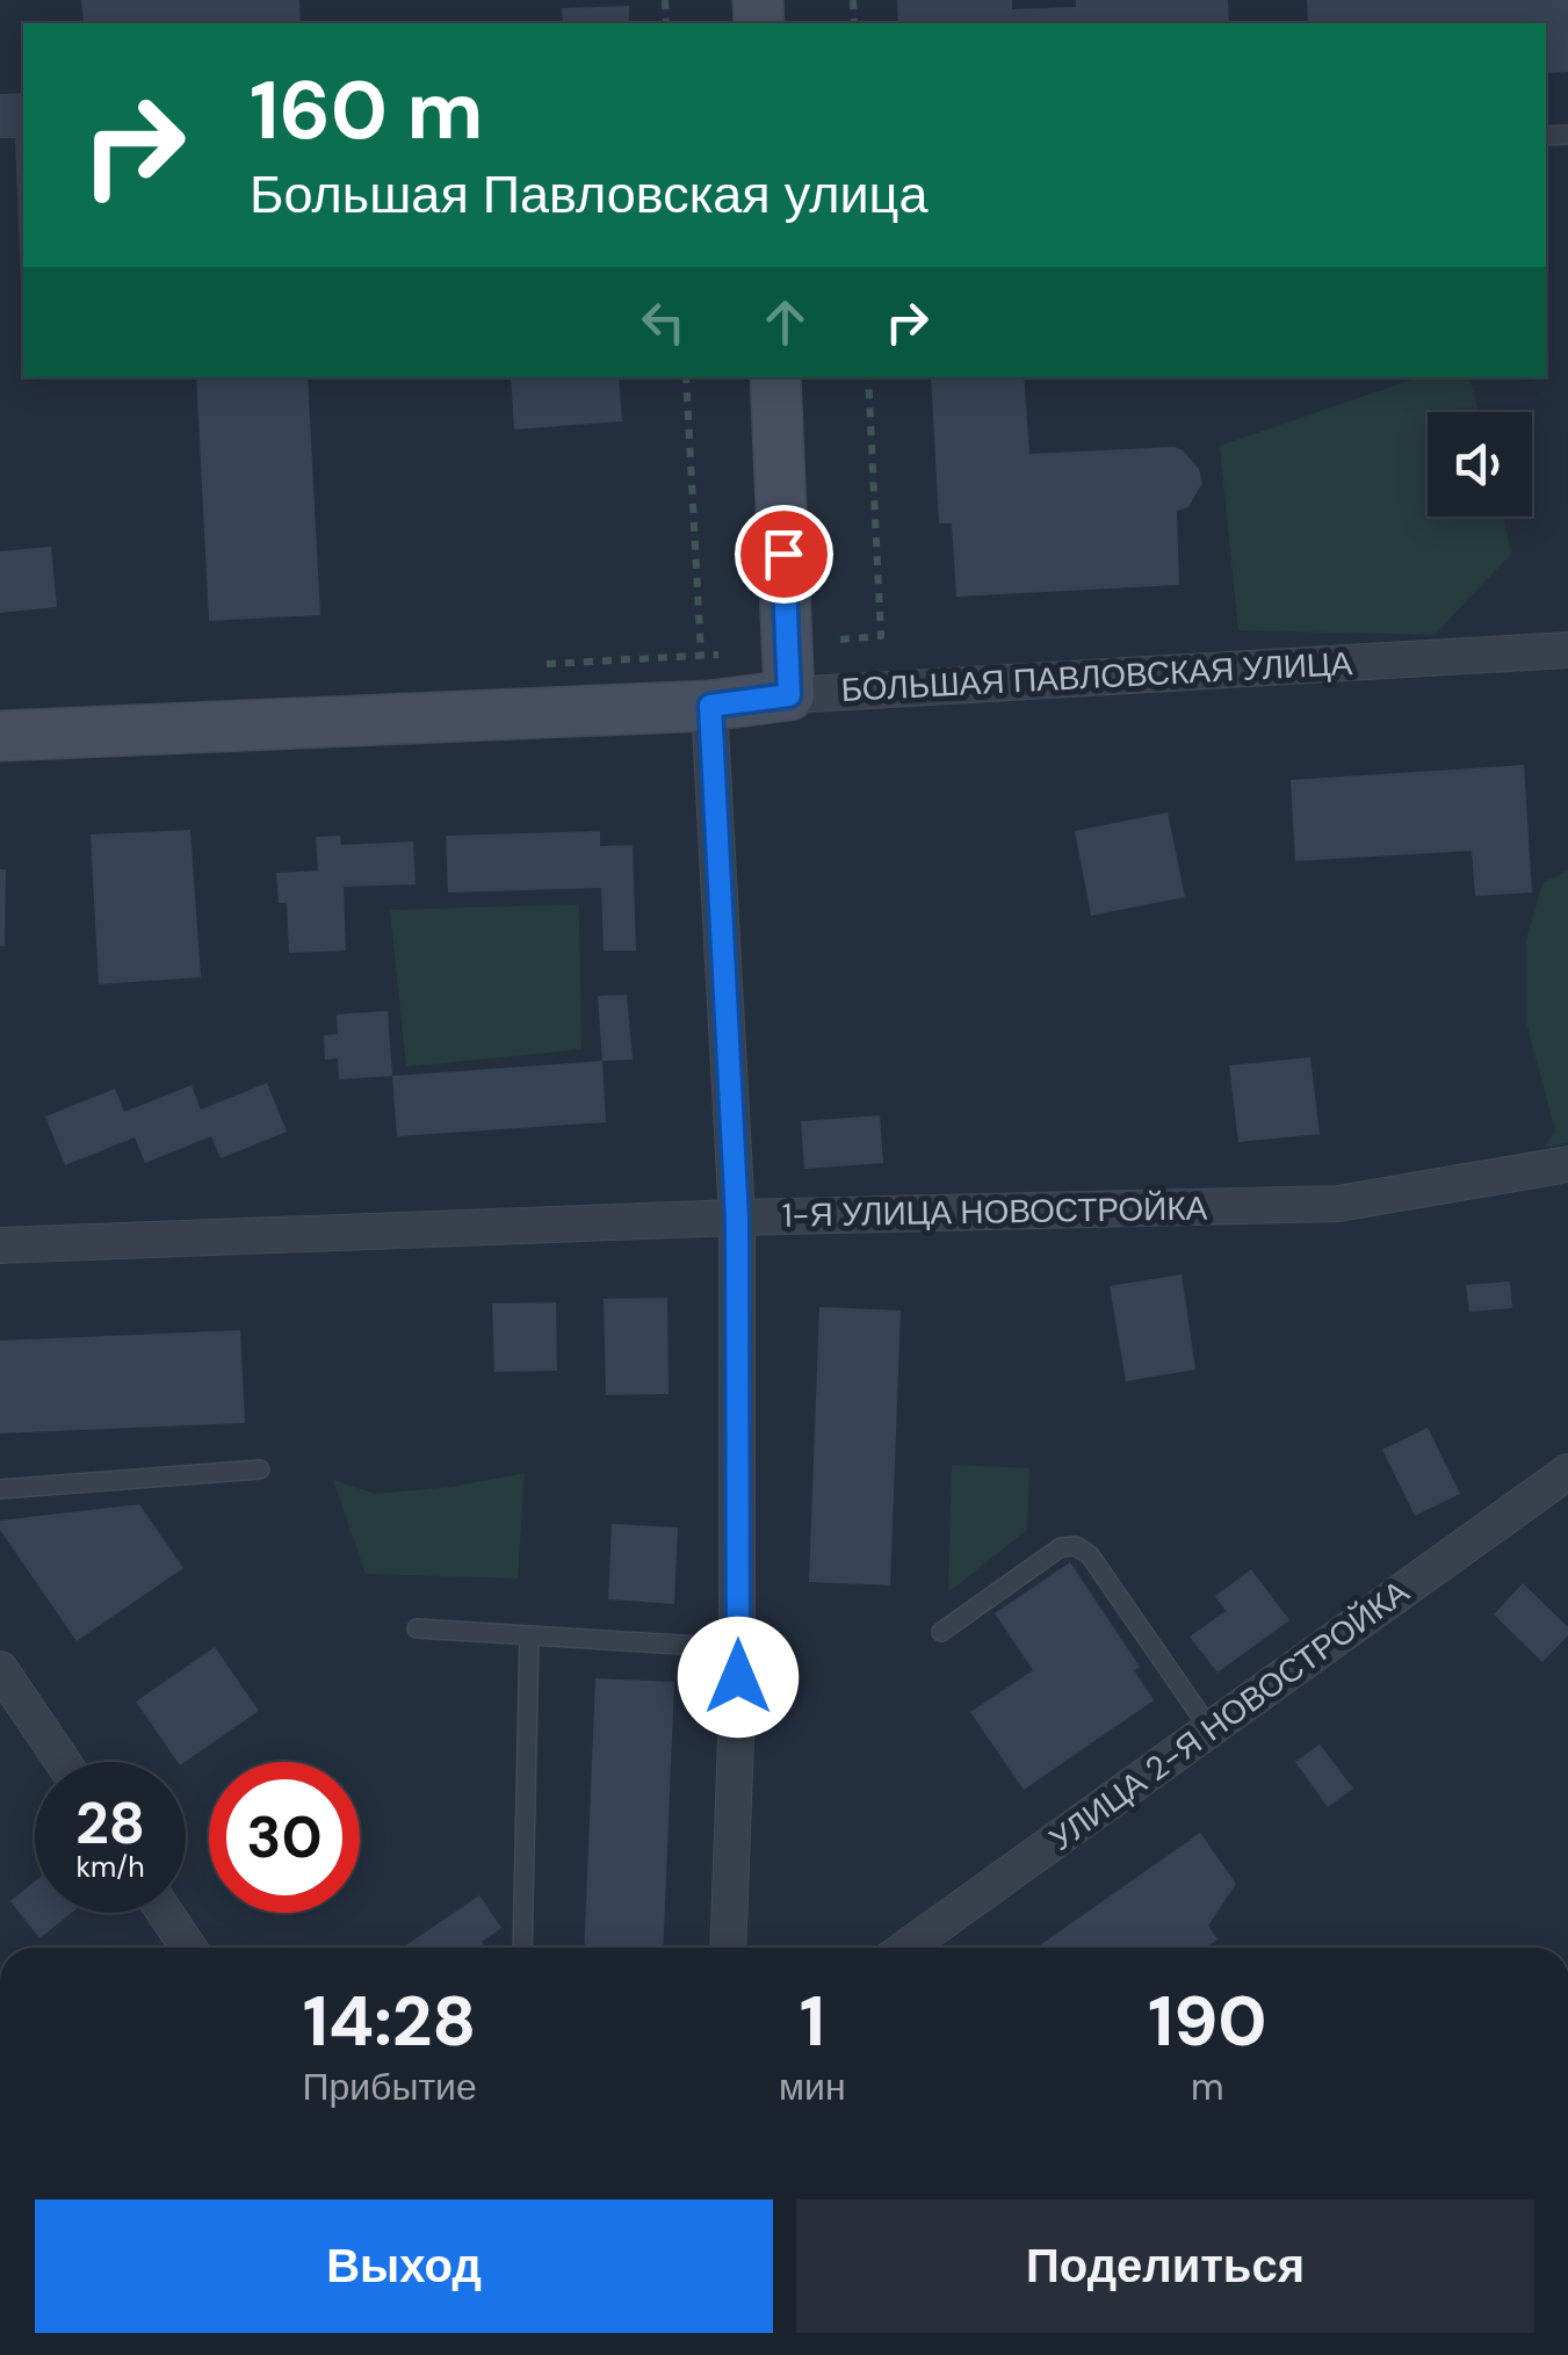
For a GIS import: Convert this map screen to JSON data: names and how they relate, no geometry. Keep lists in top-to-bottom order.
{
  "streets": {
    "main road": ["БОЛЬШАЯ ПАВЛОВСКАЯ УЛИЦА"],
    "street": ["1-Я УЛИЦА НОВОСТРОЙКА", "УЛИЦА 2-Я НОВОСТРОЙКА"]
  },
  "page": {
    "turn": ["160 m", "Большая Павловская улица"],
    "speed": "28 km/h",
    "limit": "30",
    "eta": [
      "14:28",
      "Прибытие",
      "1",
      "мин",
      "190",
      "m"
    ],
    "buttons": ["Выход", "Поделиться"]
  }
}
